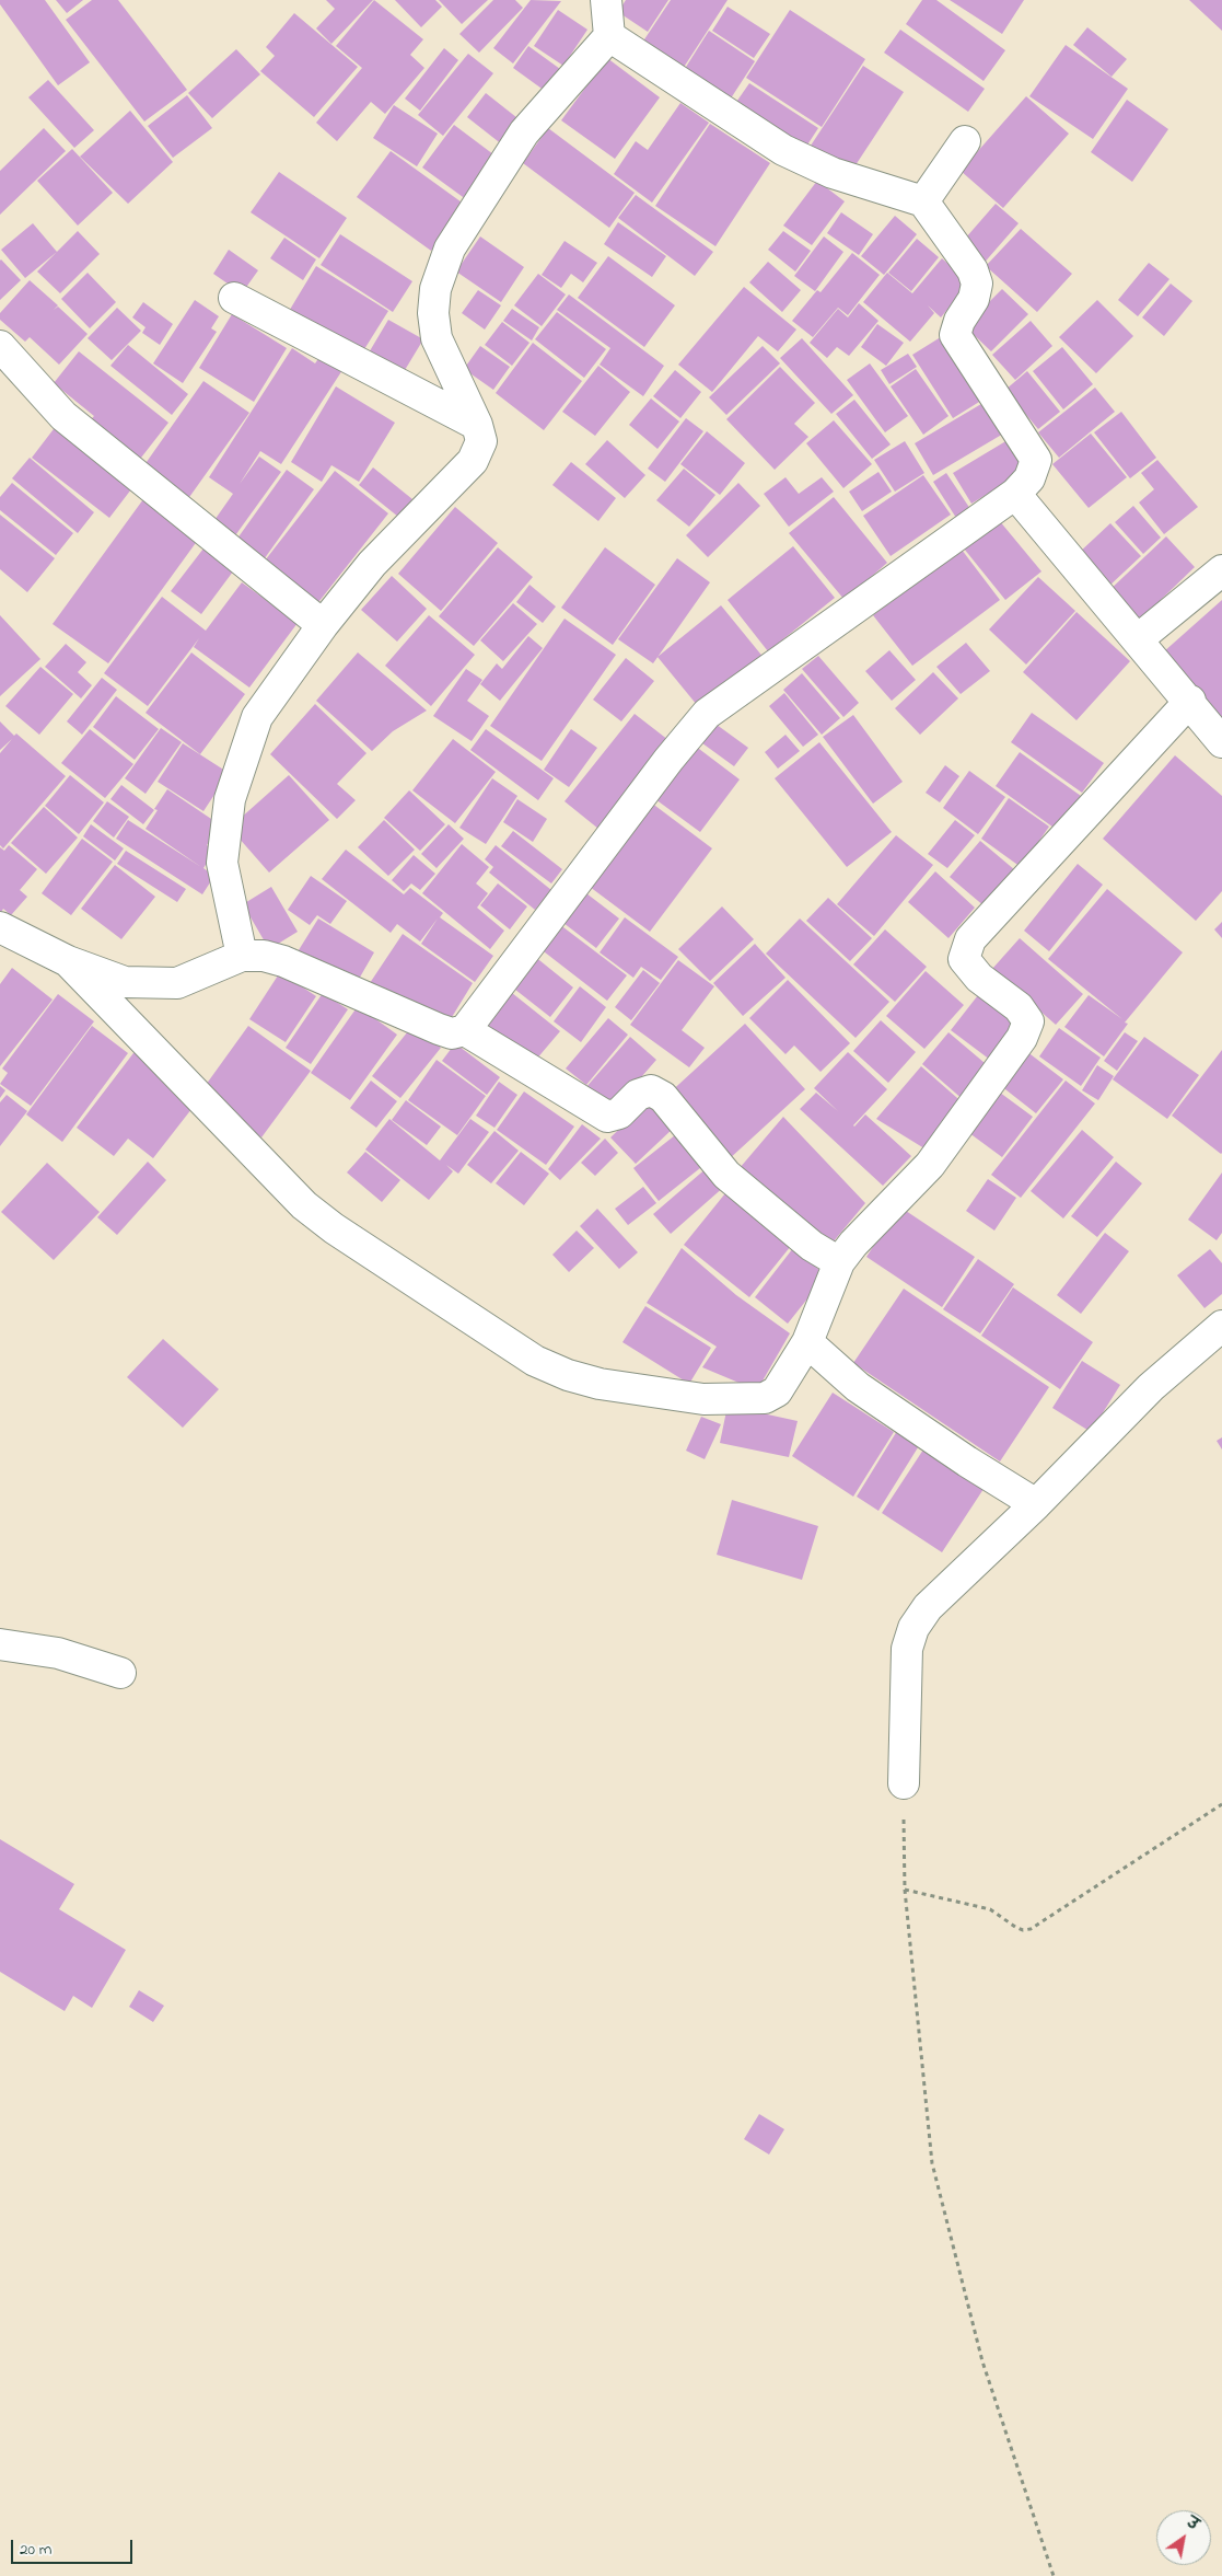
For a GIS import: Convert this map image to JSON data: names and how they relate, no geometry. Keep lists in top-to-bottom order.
{
  "scale_bar": "20 m",
  "north": "top right"
}
